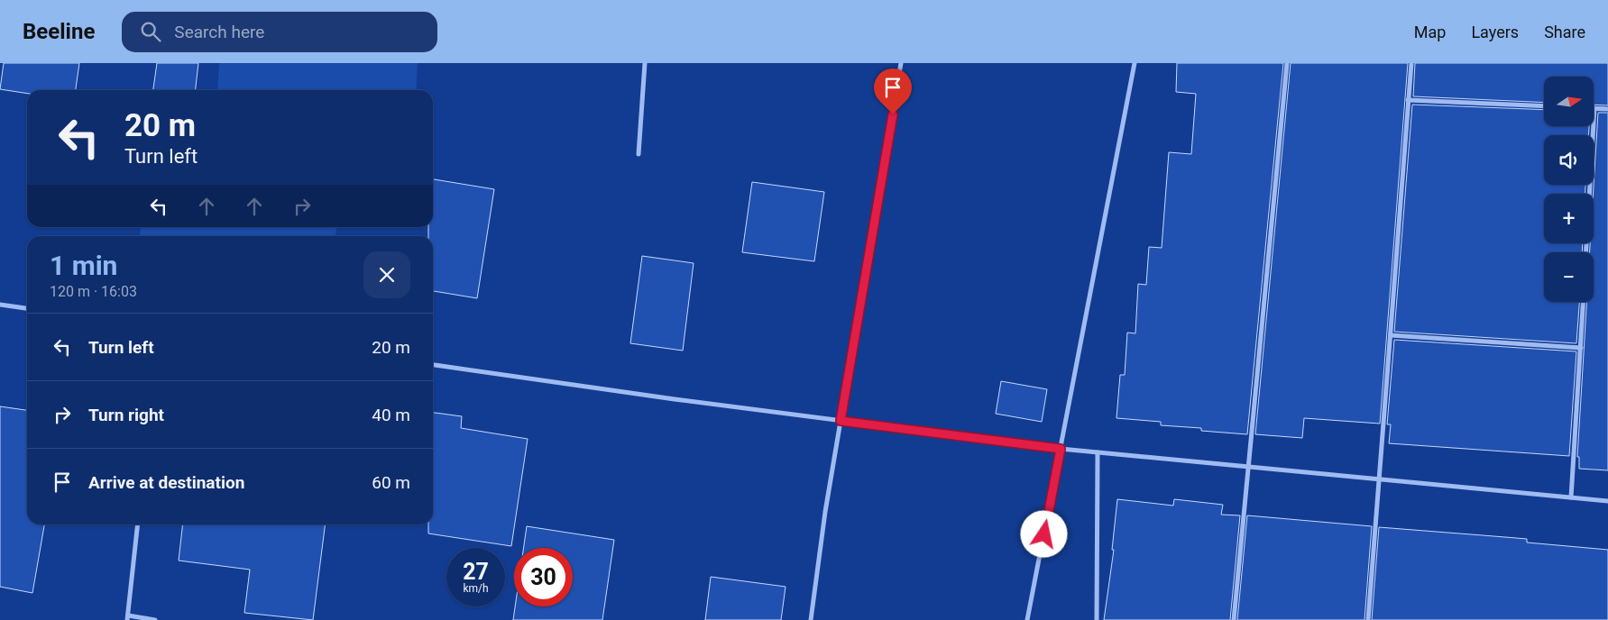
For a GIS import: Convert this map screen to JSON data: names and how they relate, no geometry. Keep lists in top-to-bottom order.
{
  "north": "right",
  "page": {
    "header": "Beeline",
    "search": "Search here",
    "nav": ["Map", "Layers", "Share"],
    "map_buttons": ["+", "−"],
    "turn": ["20 m", "Turn left"],
    "heading": ["1 min", "120 m · 16:03"],
    "list": [
      {
        "name": "Turn left",
        "value": "20 m"
      },
      {
        "name": "Turn right",
        "value": "40 m"
      },
      {
        "name": "Arrive at destination",
        "value": "60 m"
      }
    ],
    "speed": "27 km/h",
    "limit": "30"
  }
}
